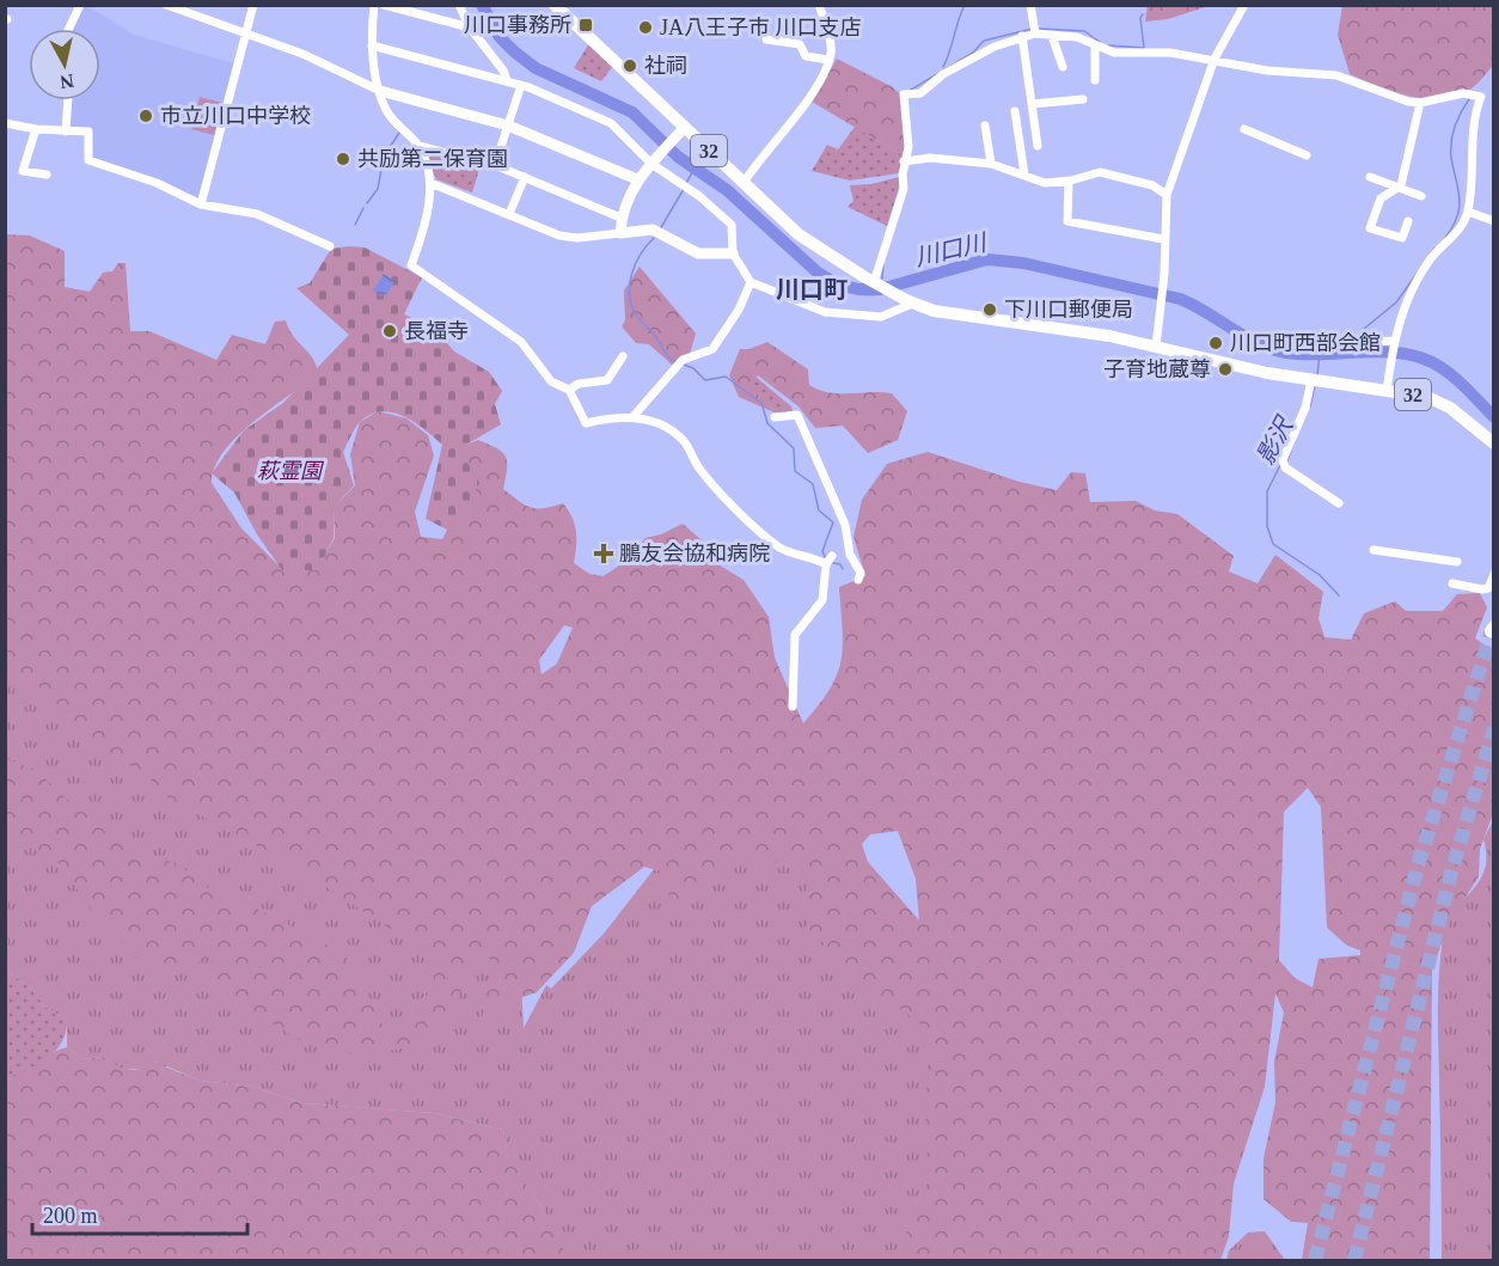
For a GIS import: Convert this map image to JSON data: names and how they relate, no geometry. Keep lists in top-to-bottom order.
{
  "streets": {
    "main road": ["32"]
  },
  "districts": ["川口町"],
  "water": ["川口川", "影沢"],
  "parks": ["萩霊園"],
  "places": {
    "transit": ["川口事務所"],
    "other": [
      "JA八王子市 川口支店",
      "社祠",
      "市立川口中学校",
      "共励第二保育園",
      "下川口郵便局",
      "長福寺",
      "川口町西部会館",
      "子育地蔵尊"
    ],
    "health": ["鵬友会協和病院"]
  },
  "scale_bar": "200 m",
  "north": "bottom"
}
